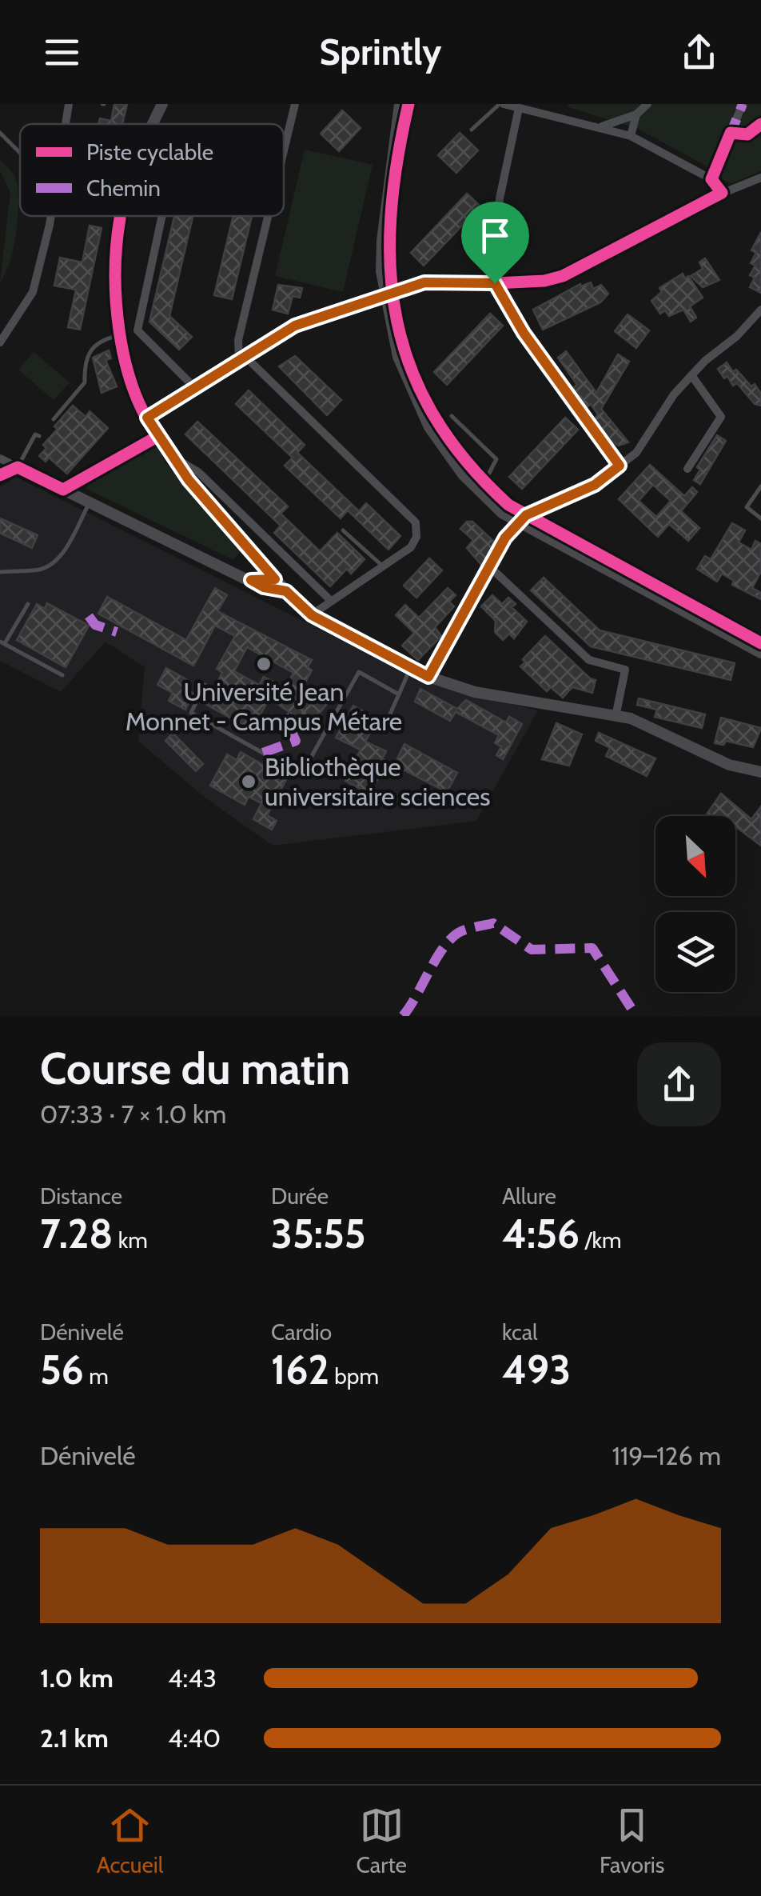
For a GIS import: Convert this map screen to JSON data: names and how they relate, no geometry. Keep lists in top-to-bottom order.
{
  "places": ["Université Jean Monnet - Campus Métare", "Bibliothèque universitaire sciences"],
  "legend": ["Piste cyclable", "Chemin"],
  "north": "bottom right",
  "page": {
    "header": "Sprintly",
    "heading": ["Course du matin", "07:33 · 7 × 1.0 km"],
    "stats": [
      ["Distance", "7.28 km"],
      ["Durée", "35:55"],
      ["Allure", "4:56 /km"],
      ["Dénivelé", "56 m"],
      ["Cardio", "162 bpm"],
      ["kcal", "493"]
    ],
    "chart": ["Dénivelé", "119–126 m"],
    "list": [
      {
        "name": "1.0 km",
        "note": "4:43"
      },
      {
        "name": "2.1 km",
        "note": "4:40"
      }
    ],
    "tabs": ["Accueil", "Carte", "Favoris"]
  }
}
